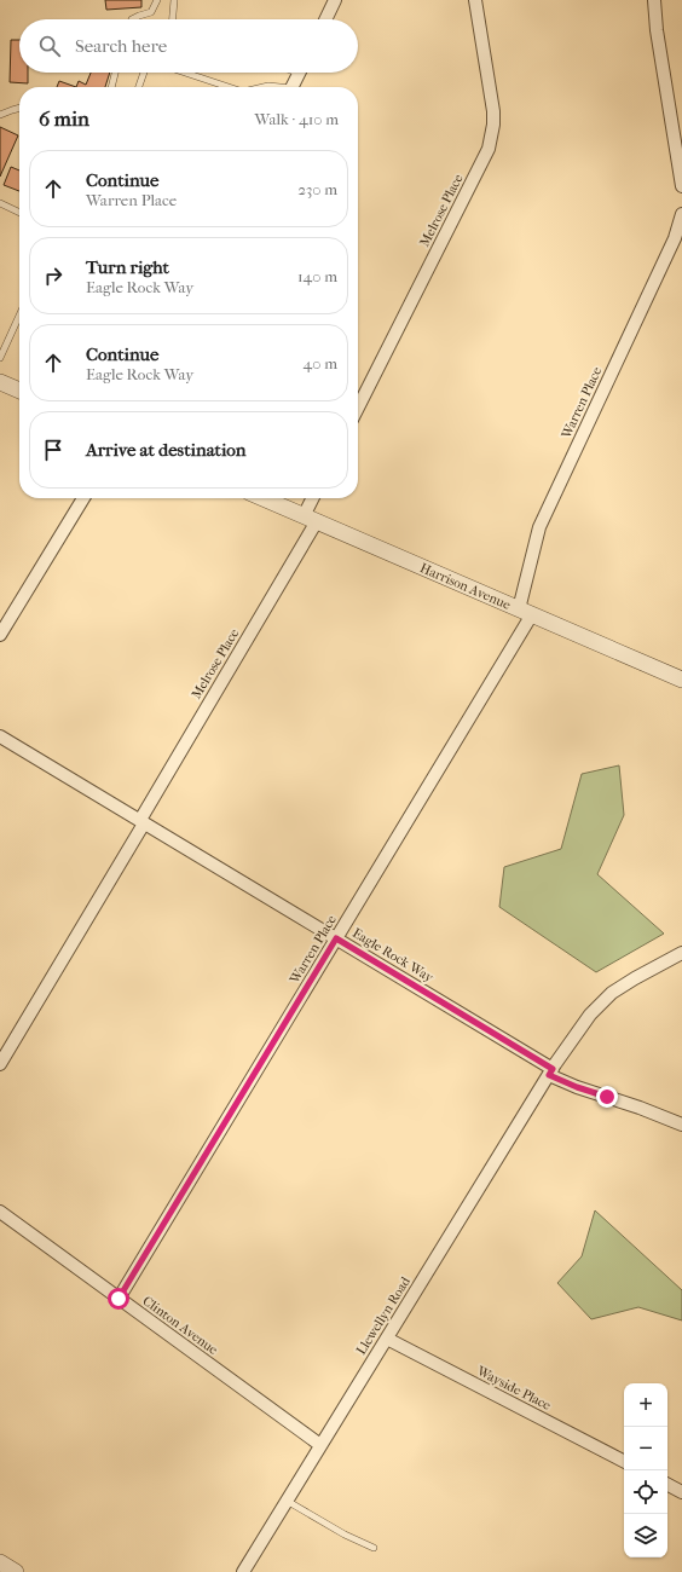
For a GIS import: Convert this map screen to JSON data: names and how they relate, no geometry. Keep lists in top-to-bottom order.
{
  "streets": {
    "street": [
      "Melrose Place",
      "Warren Place",
      "Harrison Avenue",
      "Eagle Rock Way",
      "Llewellyn Road",
      "Clinton Avenue",
      "Wayside Place"
    ]
  },
  "crossings": [
    ["Melrose Place", "Harrison Avenue"],
    ["Melrose Place", "Eagle Rock Way"],
    ["Warren Place", "Harrison Avenue"],
    ["Warren Place", "Eagle Rock Way"],
    ["Warren Place", "Clinton Avenue"],
    ["Eagle Rock Way", "Llewellyn Road"],
    ["Llewellyn Road", "Clinton Avenue"],
    ["Llewellyn Road", "Wayside Place"]
  ],
  "page": {
    "search": "Search here",
    "heading": ["6 min", "Walk · 410 m"],
    "list": [
      ["Continue", "Warren Place", "230 m"],
      ["Turn right", "Eagle Rock Way", "140 m"],
      ["Continue", "Eagle Rock Way", "40 m"],
      "Arrive at destination"
    ],
    "map_buttons": ["+", "−"]
  }
}
